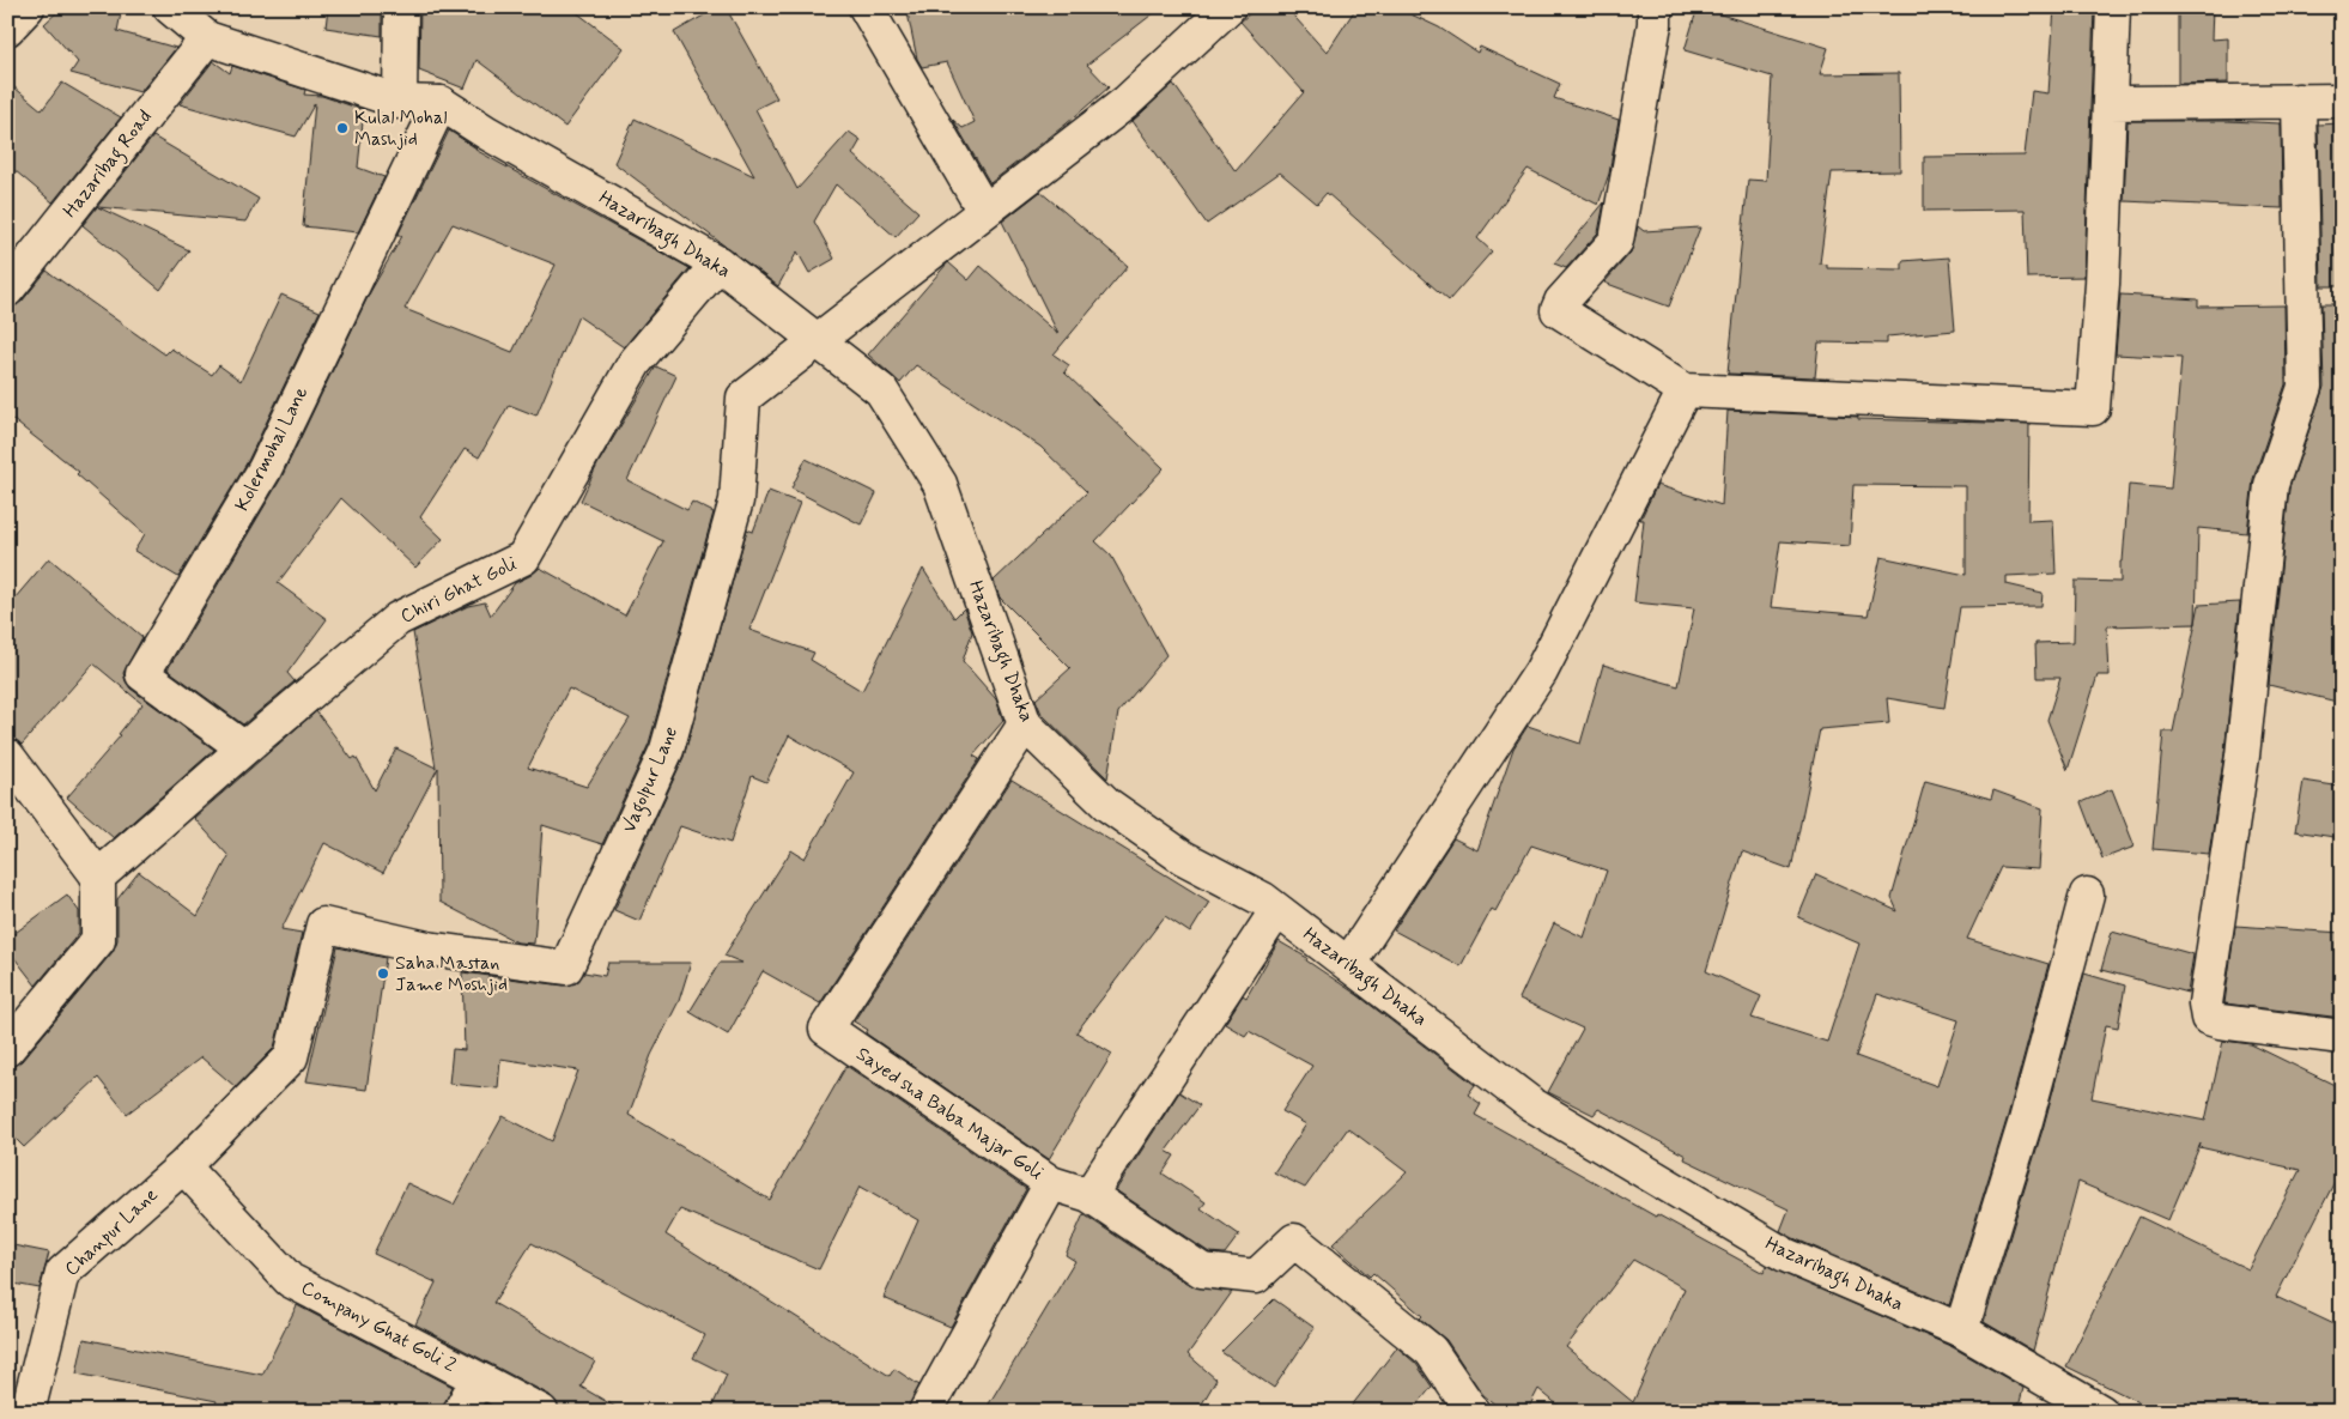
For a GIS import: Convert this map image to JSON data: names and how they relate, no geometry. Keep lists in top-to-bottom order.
{
  "streets": {
    "street": [
      "Hazaribag Road",
      "Hazaribagh Dhaka",
      "Kolermohal Lane",
      "Chiri Ghat Goli",
      "Vagolpur Lane",
      "Sayed sha Baba Majar Goli",
      "Chanpur Lane",
      "Company Ghat Goli 2"
    ]
  },
  "crossings": [
    ["Hazaribagh Dhaka", "Kolermohal Lane"],
    ["Hazaribagh Dhaka", "Chiri Ghat Goli"],
    ["Hazaribagh Dhaka", "Vagolpur Lane"],
    ["Hazaribagh Dhaka", "Sayed sha Baba Majar Goli"],
    ["Kolermohal Lane", "Chiri Ghat Goli"],
    ["Vagolpur Lane", "Chanpur Lane"],
    ["Chanpur Lane", "Company Ghat Goli 2"]
  ],
  "places": ["Kulal Mohal Mashjid", "Saha Mastan Jame Moshjid"]
}
